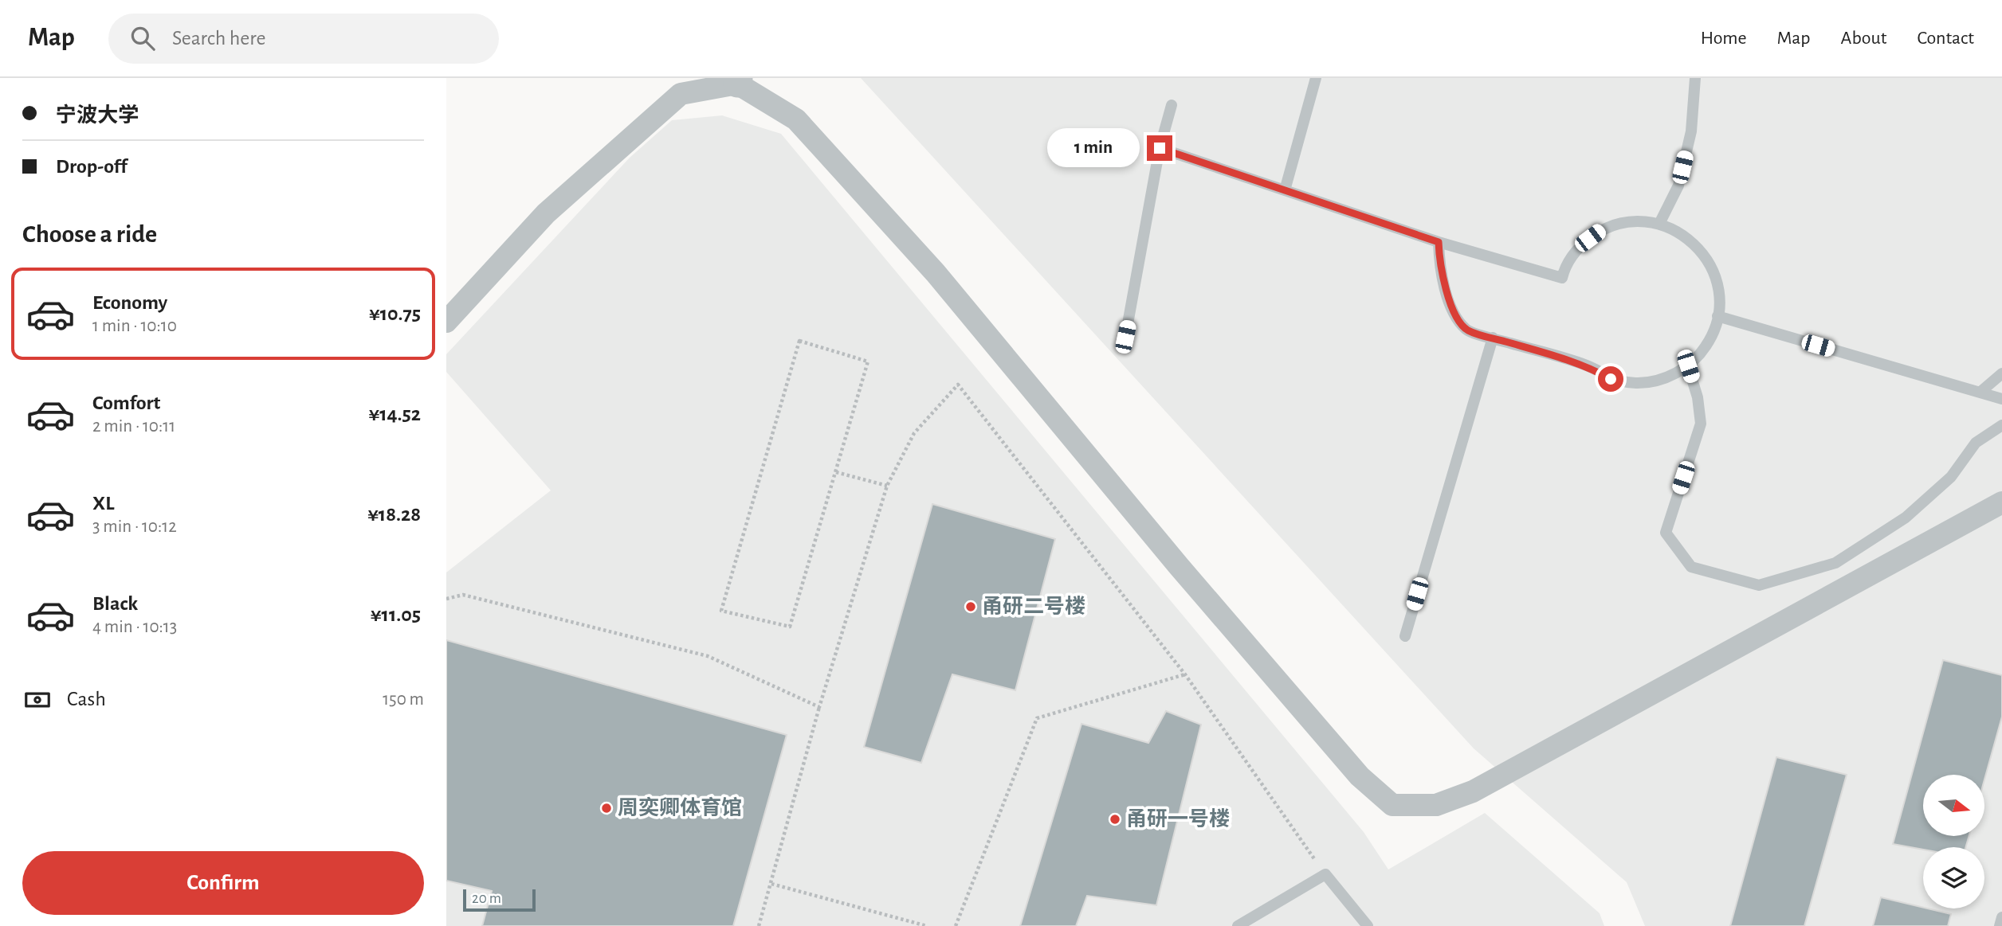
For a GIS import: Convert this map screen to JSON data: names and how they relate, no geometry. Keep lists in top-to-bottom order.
{
  "places": ["甬研二号楼", "周奕卿体育馆", "甬研一号楼"],
  "scale_bar": "20 m",
  "north": "right",
  "page": {
    "header": "Map",
    "search": "Search here",
    "nav": [
      "Home",
      "Map",
      "About",
      "Contact"
    ],
    "banner": ["宁波大学", "Drop-off"],
    "bubble": "1 min",
    "heading": "Choose a ride",
    "list": [
      {
        "name": "Economy",
        "note": "1 min · 10:10",
        "value": "¥10.75"
      },
      {
        "name": "Comfort",
        "note": "2 min · 10:11",
        "value": "¥14.52"
      },
      {
        "name": "XL",
        "note": "3 min · 10:12",
        "value": "¥18.28"
      },
      {
        "name": "Black",
        "note": "4 min · 10:13",
        "value": "¥11.05"
      }
    ],
    "pay": ["Cash", "150 m"],
    "buttons": "Confirm",
    "scale": "20 m"
  }
}
